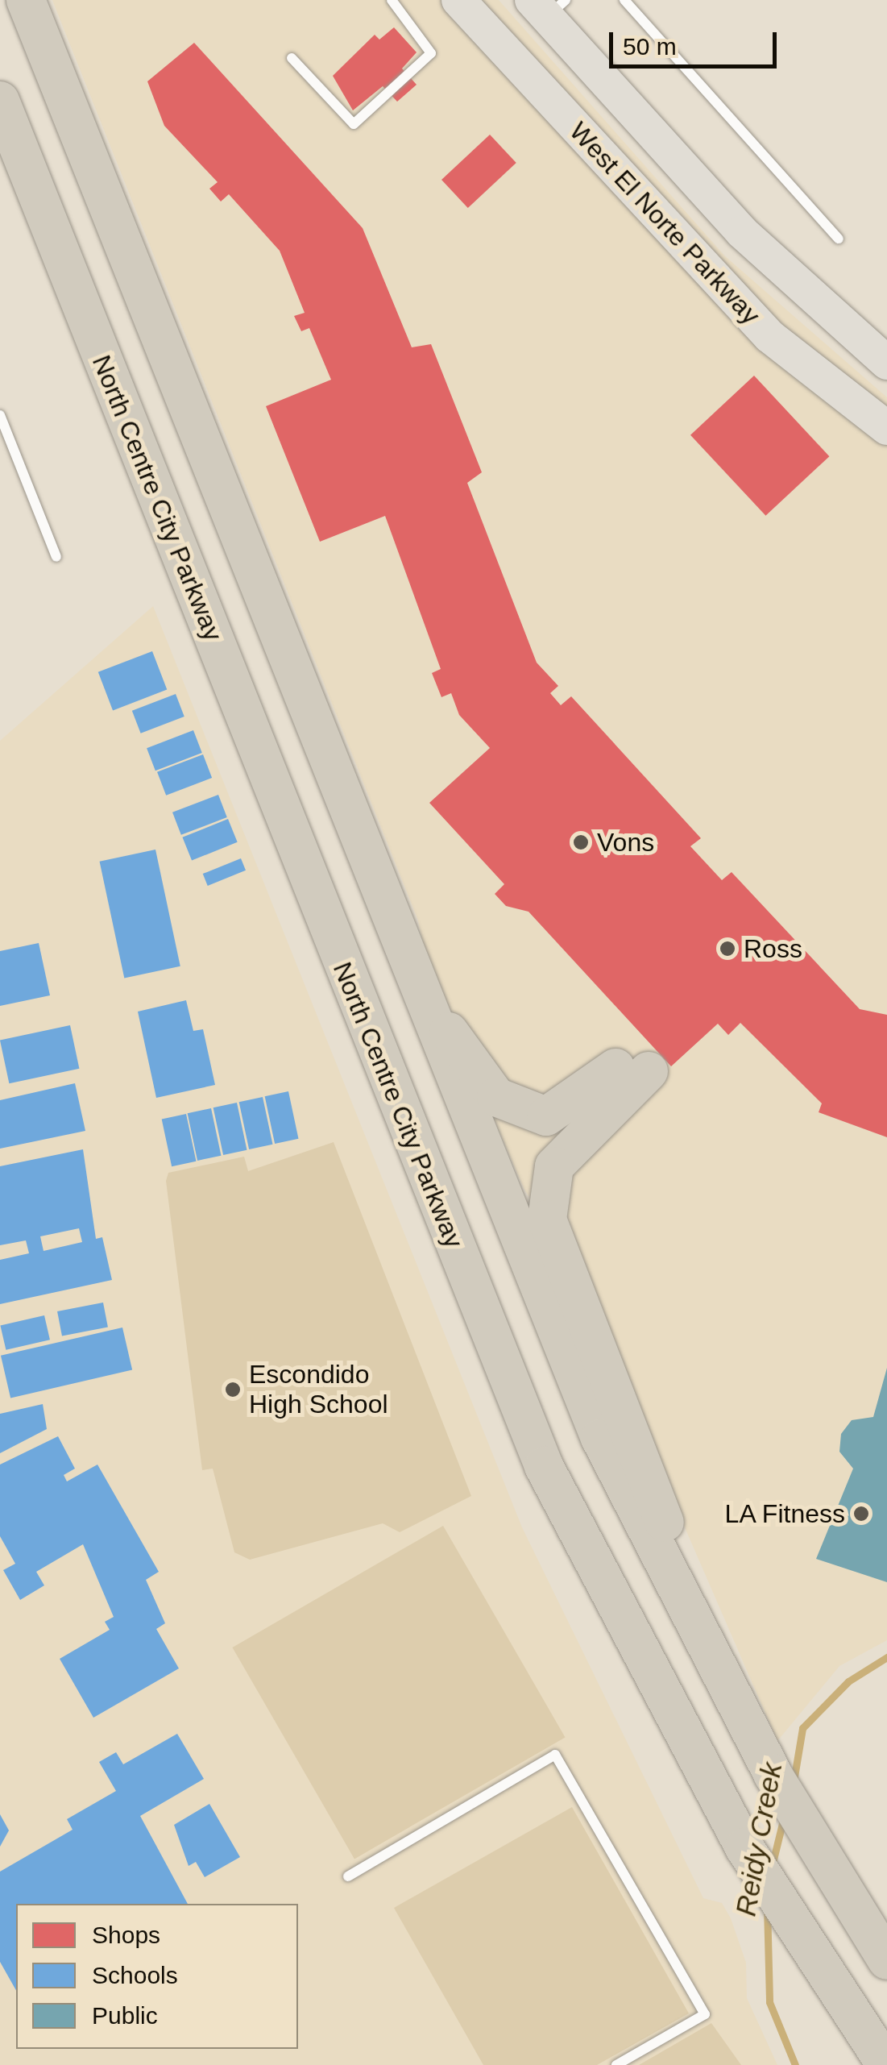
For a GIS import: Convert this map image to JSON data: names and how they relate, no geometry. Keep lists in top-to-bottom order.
{
  "streets": {
    "highway": ["North Centre City Parkway"],
    "main road": ["West El Norte Parkway"]
  },
  "water": ["Reidy Creek"],
  "places": [
    "Vons",
    "Ross",
    "Escondido High School",
    "LA Fitness"
  ],
  "legend": ["Shops", "Schools", "Public"],
  "scale_bar": "50 m"
}
